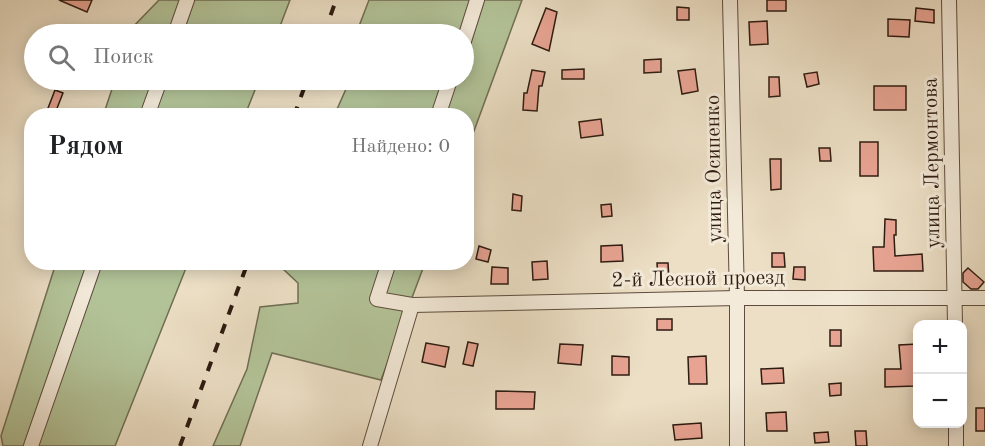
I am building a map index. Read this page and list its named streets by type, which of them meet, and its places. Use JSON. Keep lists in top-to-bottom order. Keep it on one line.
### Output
{"streets":{"street":["улица Лермонтова","улица Осипенко","2-й Лесной проезд"]},"crossings":[["улица Лермонтова","2-й Лесной проезд"],["улица Осипенко","2-й Лесной проезд"]],"page":{"search":"Поиск","heading":["Рядом","Найдено: 0"],"map_buttons":["+","−"]}}
